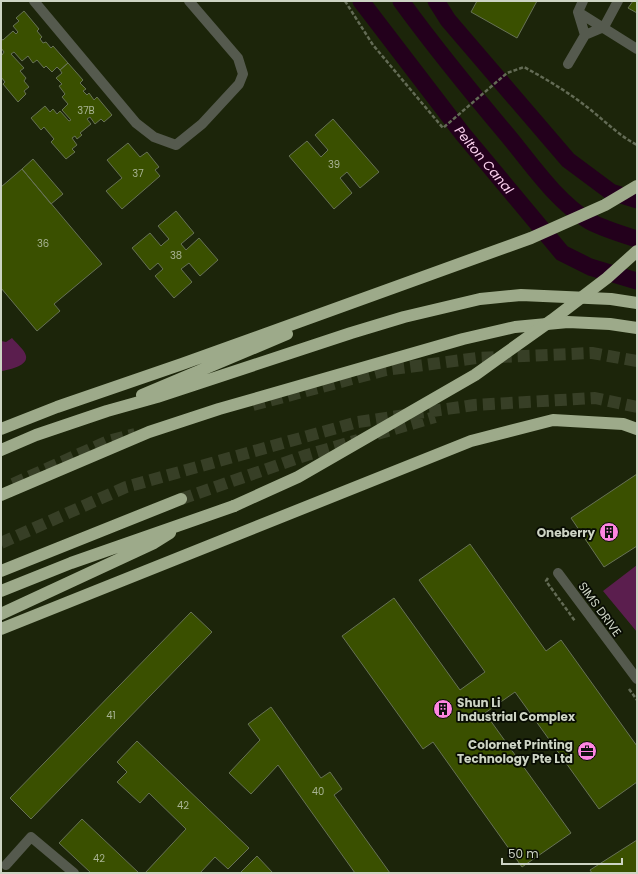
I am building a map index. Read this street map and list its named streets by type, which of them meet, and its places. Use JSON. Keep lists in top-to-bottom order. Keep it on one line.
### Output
{"streets":{"street":["SIMS DRIVE"]},"water":["Pelton Canal"],"places":{"building":["Oneberry","Shun Li Industrial Complex"],"office":["Colornet Printing Technology Pte Ltd"]},"house_numbers":["37B","39","37","36","38","41","40","42","42"],"scale_bar":"50 m"}
